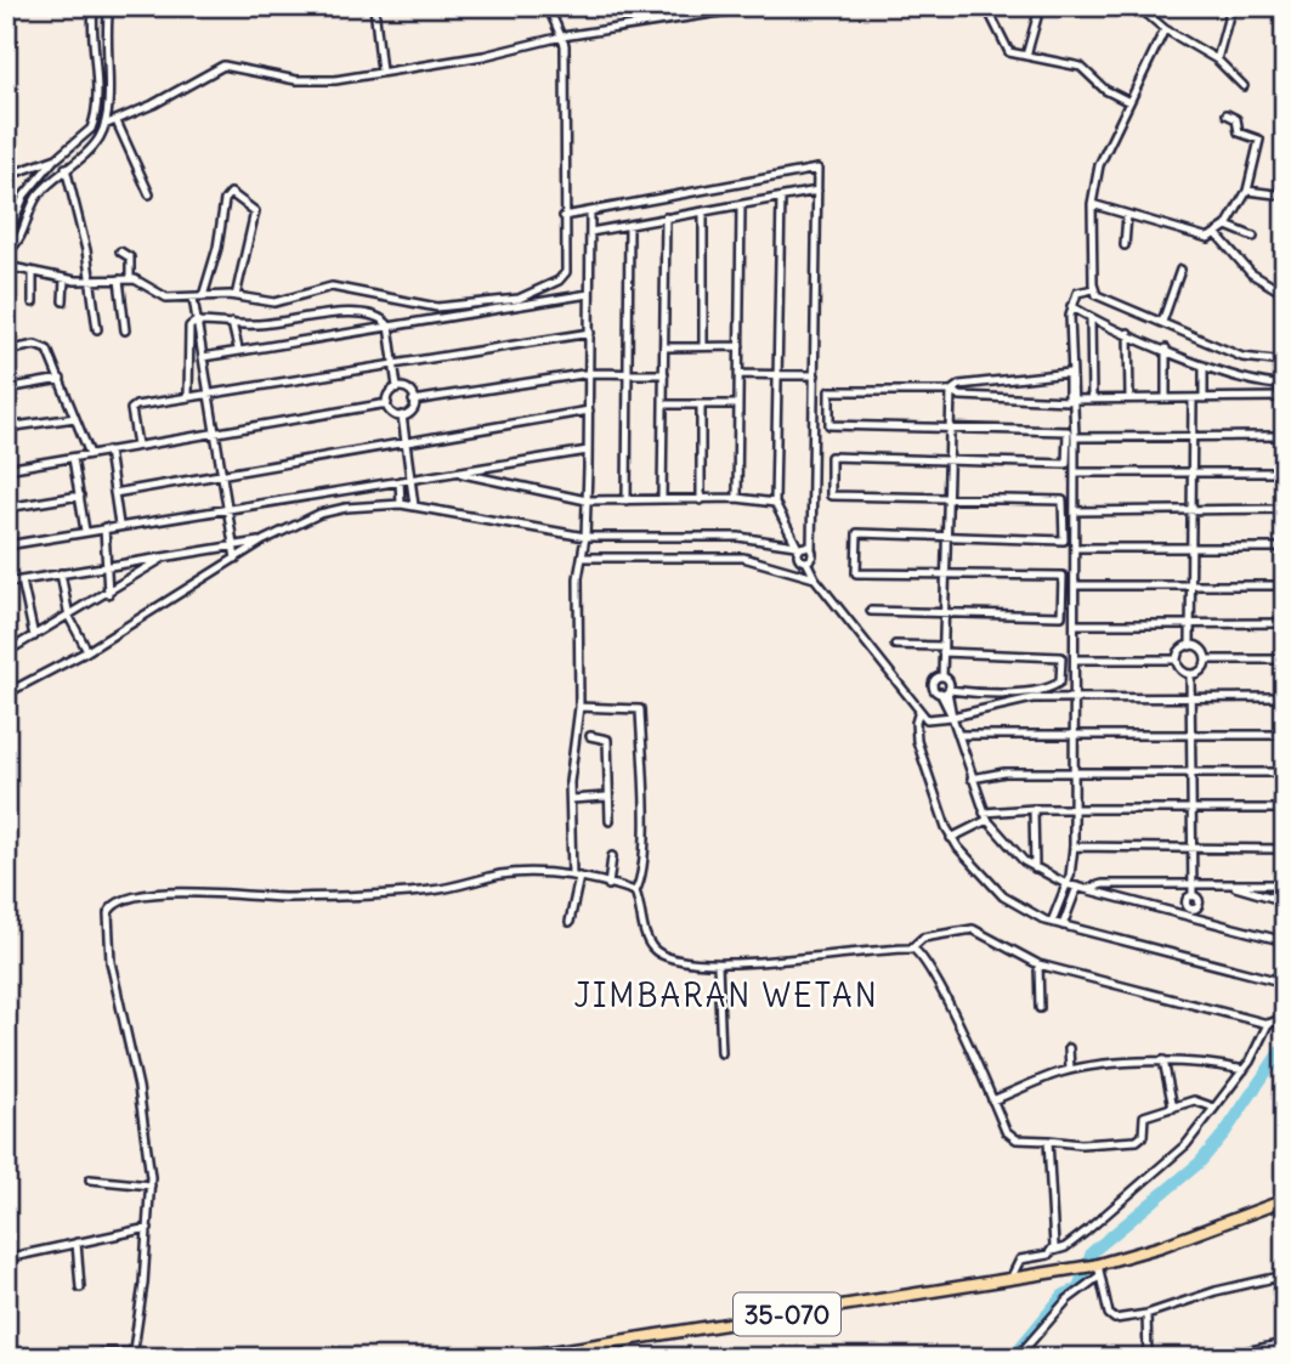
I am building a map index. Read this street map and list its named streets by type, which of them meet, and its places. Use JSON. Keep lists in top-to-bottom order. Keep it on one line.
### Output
{"streets":{"main road":["35-070"]},"districts":["JIMBARAN WETAN"]}
